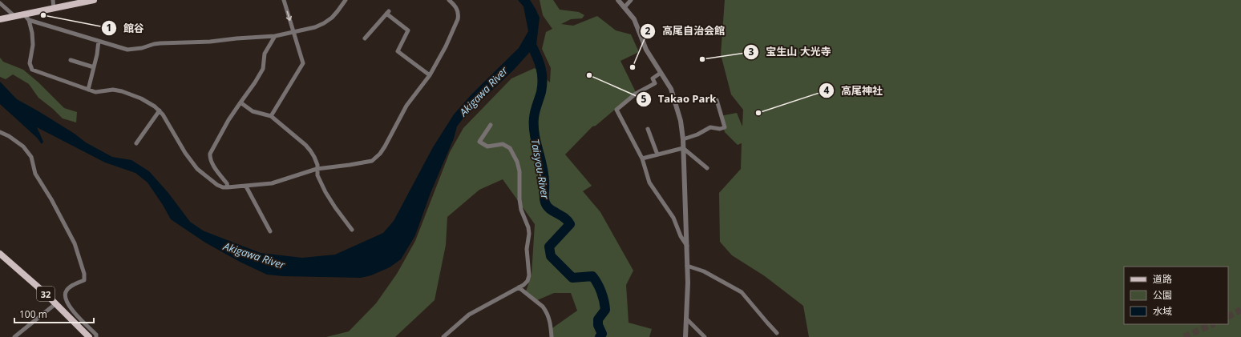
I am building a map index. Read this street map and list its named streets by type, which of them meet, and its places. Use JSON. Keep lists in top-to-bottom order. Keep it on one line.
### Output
{"streets":{"main road":["32"]},"water":["Akigawa River","Taisyou-River"],"places":["館谷","宝生山 大光寺","高尾自治会館","Takao Park","高尾神社"],"legend":["道路","公園","水域"],"scale_bar":"100 m"}
